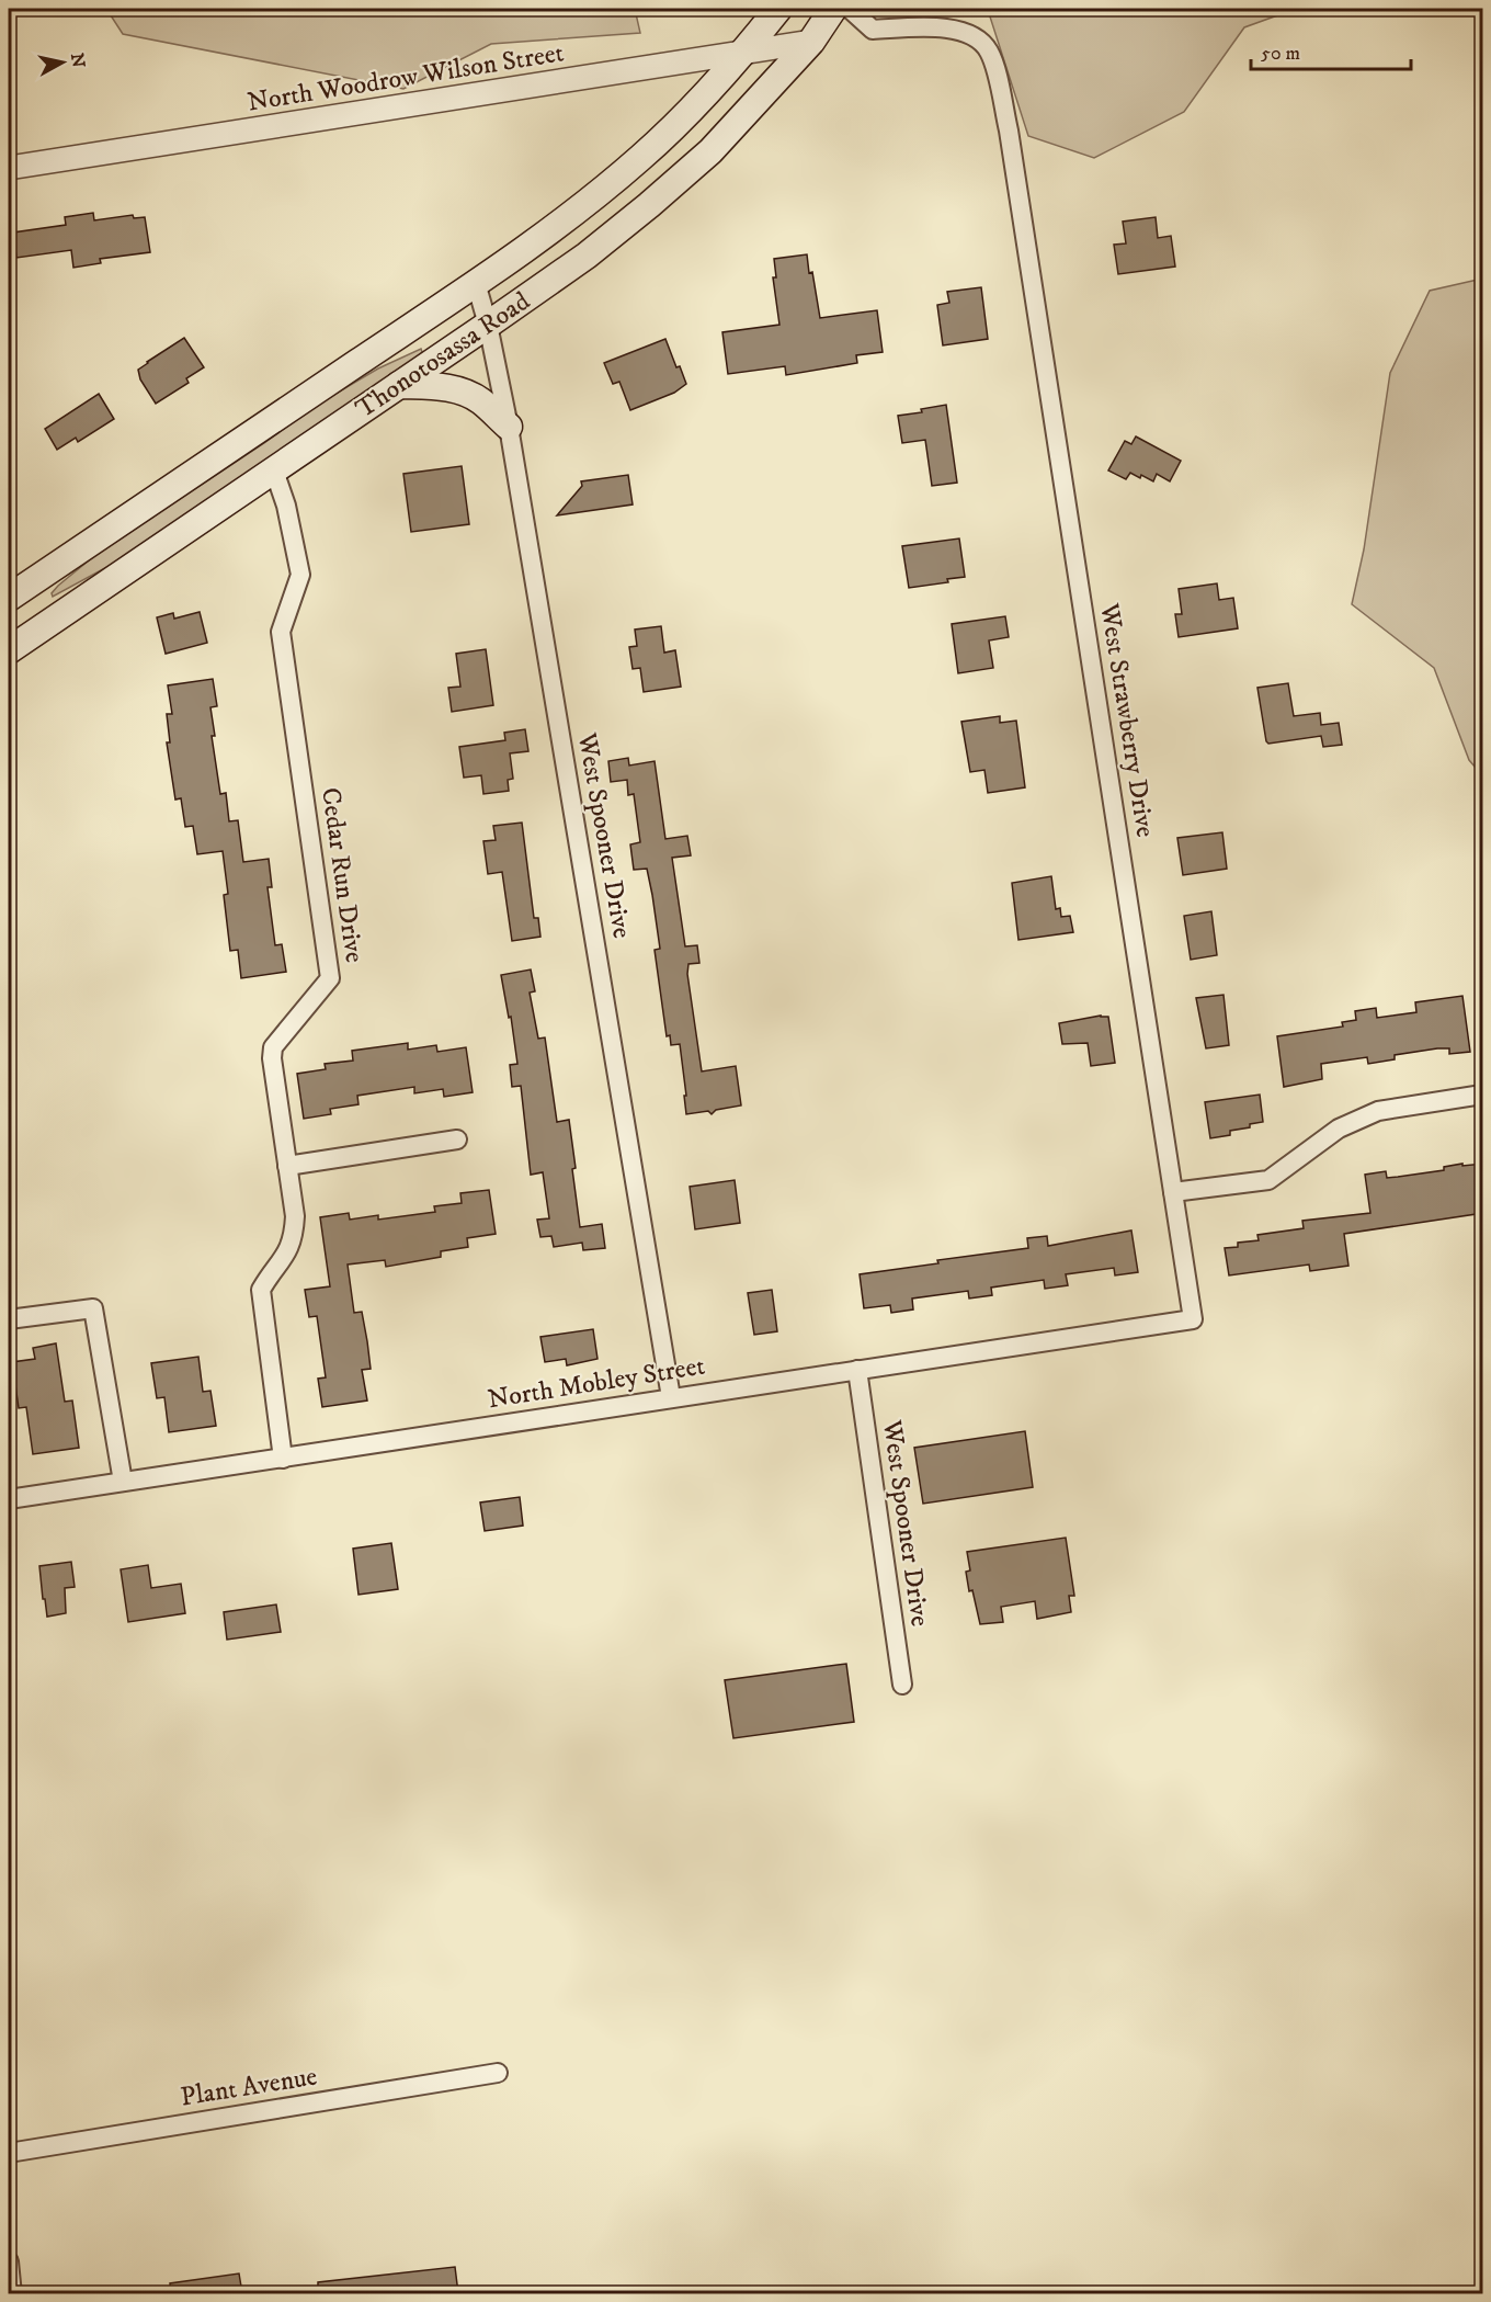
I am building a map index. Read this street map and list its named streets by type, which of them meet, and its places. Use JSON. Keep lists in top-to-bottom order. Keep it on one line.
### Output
{"streets":{"main road":["Thonotosassa Road"],"street":["North Woodrow Wilson Street","West Strawberry Drive","West Spooner Drive","Cedar Run Drive","North Mobley Street","Plant Avenue"]},"crossings":[["North Woodrow Wilson Street","Thonotosassa Road"],["Thonotosassa Road","West Spooner Drive"],["Thonotosassa Road","Cedar Run Drive"],["West Strawberry Drive","North Mobley Street"],["West Spooner Drive","North Mobley Street"],["Cedar Run Drive","North Mobley Street"]],"scale_bar":"50 m","north":"right"}
